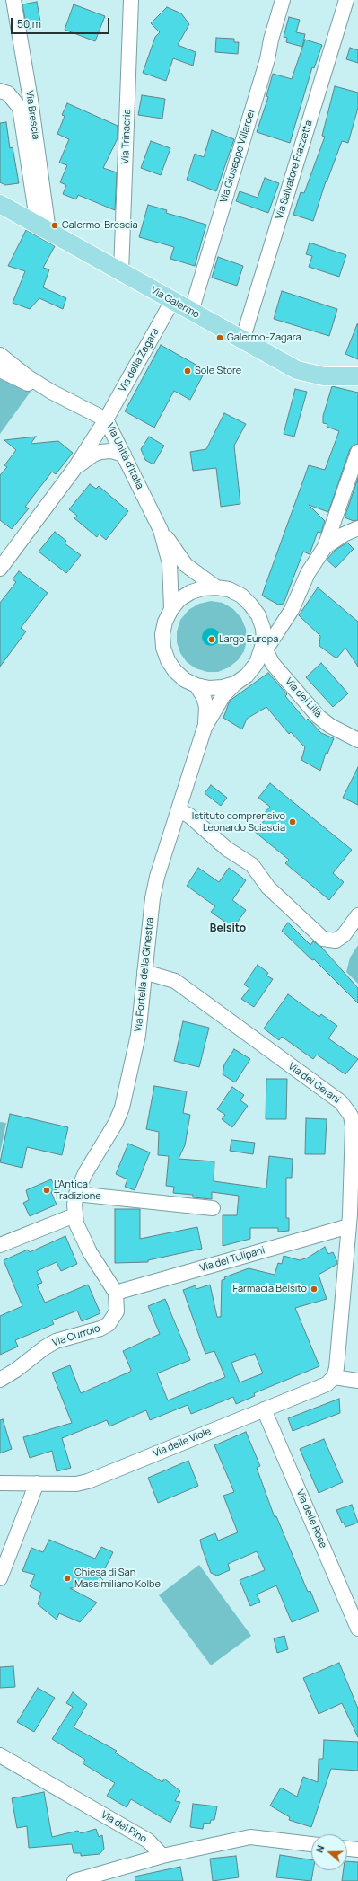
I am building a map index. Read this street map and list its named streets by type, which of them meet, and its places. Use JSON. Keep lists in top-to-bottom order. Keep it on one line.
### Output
{"streets":{"main road":["Via Galermo"],"street":["Via Brescia","Via Trinacria","Via Giuseppe Villaroel","Via Salvatore Frazzetta","Via della Zagara","Via Unità d'Italia","Via dei Lillà","Via Portella della Ginestra","Via dei Gerani","Via dei Tulipani","Via Currolo","Via delle Viole","Via delle Rose","Via del Pino"]},"crossings":[["Via Brescia","Via Galermo"],["Via Trinacria","Via Galermo"],["Via Giuseppe Villaroel","Via Galermo"],["Via Salvatore Frazzetta","Via Galermo"],["Via Galermo","Via della Zagara"],["Via della Zagara","Via Unità d'Italia"],["Via Portella della Ginestra","Via dei Gerani"],["Via Portella della Ginestra","Via dei Tulipani"],["Via Portella della Ginestra","Via Currolo"],["Via dei Gerani","Via dei Tulipani"],["Via dei Gerani","Via delle Viole"],["Via dei Tulipani","Via Currolo"],["Via delle Viole","Via delle Rose"]],"districts":["Belsito"],"places":["Galermo-Brescia","Galermo-Zagara","Sole Store","Largo Europa","Istituto comprensivo Leonardo Sciascia","L'Antica Tradizione","Farmacia Belsito","Chiesa di San Massimiliano Kolbe"],"scale_bar":"50 m","north":"left"}
